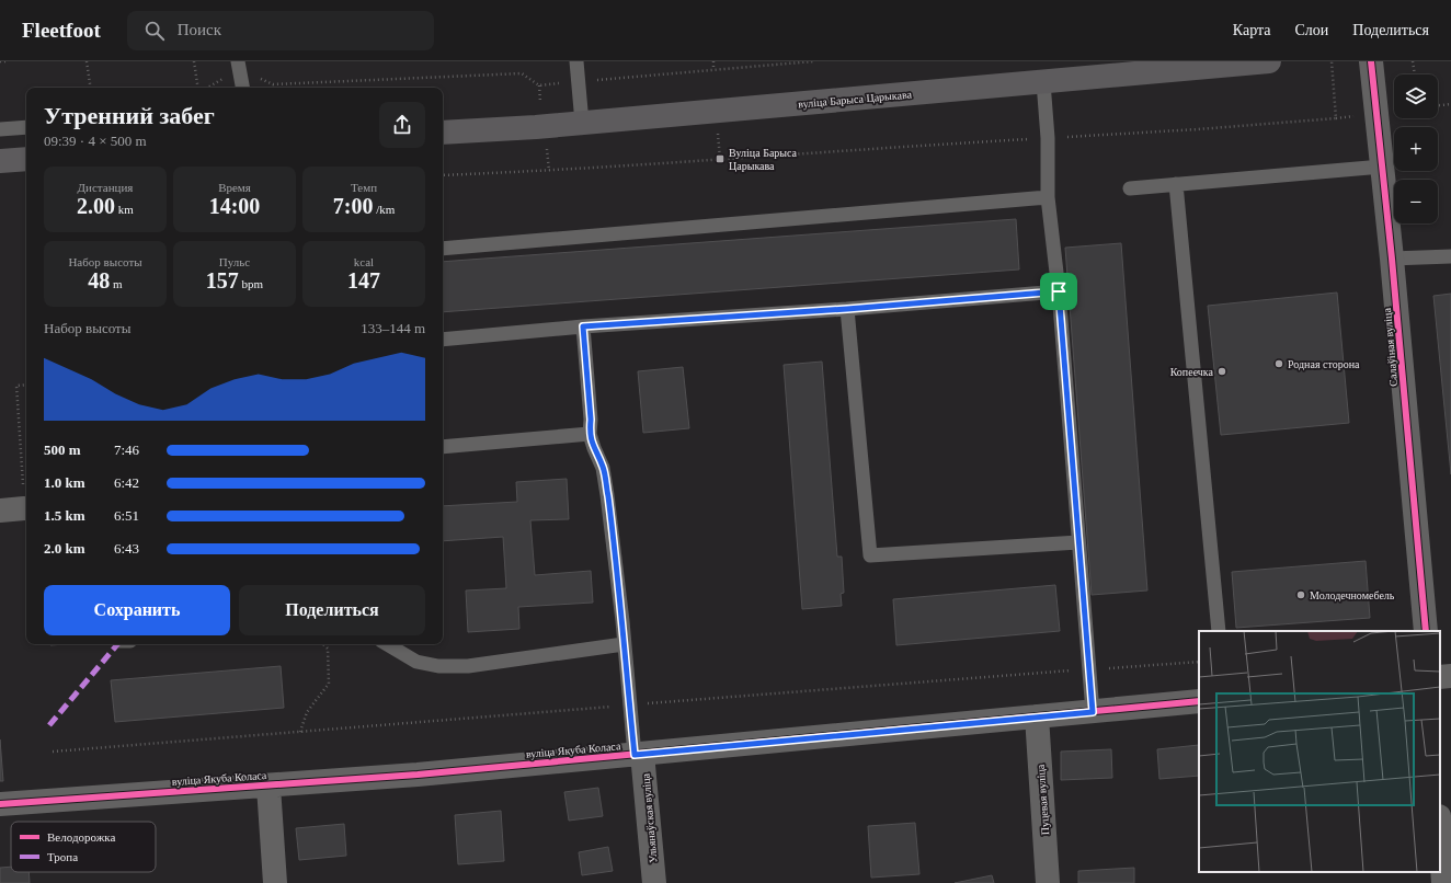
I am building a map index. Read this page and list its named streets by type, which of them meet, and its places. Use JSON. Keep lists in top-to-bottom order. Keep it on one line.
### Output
{"streets":{"main road":["вуліца Барыса Царыкава"],"street":["Салаўіная вуліца","вуліца Якуба Коласа","Пуцевая вуліца","Ульянаўская вуліца"]},"crossings":[["вуліца Якуба Коласа","Пуцевая вуліца"],["вуліца Якуба Коласа","Ульянаўская вуліца"]],"places":{"transit":["Вуліца Барыса Царыкава"],"other":["Родная сторона","Копеечка","Молодечномебель"]},"legend":["Велодорожка","Тропа"],"page":{"header":"Fleetfoot","search":"Поиск","nav":["Карта","Слои","Поделиться"],"map_buttons":["+","−"],"heading":["Утренний забег","09:39 · 4 × 500 m"],"stats":[["Дистанция","2.00 km"],["Время","14:00"],["Темп","7:00 /km"],["Набор высоты","48 m"],["Пульс","157 bpm"],["kcal","147"]],"chart":["Набор высоты","133–144 m"],"list":[{"name":"500 m","note":"7:46"},{"name":"1.0 km","note":"6:42"},{"name":"1.5 km","note":"6:51"},{"name":"2.0 km","note":"6:43"}],"buttons":["Сохранить","Поделиться"]}}
